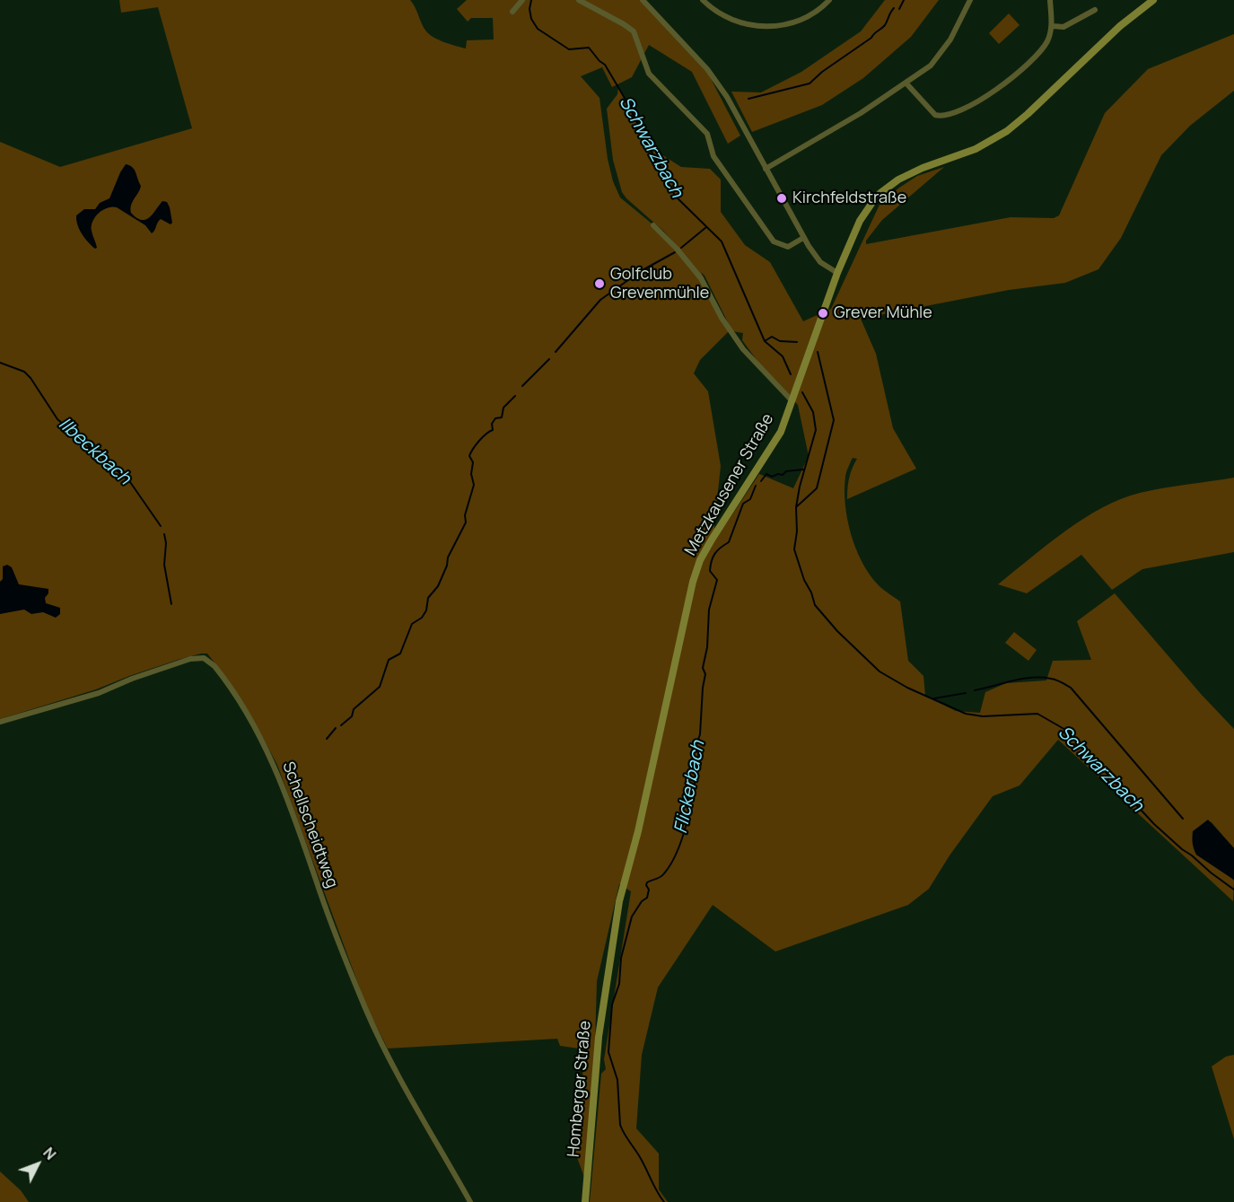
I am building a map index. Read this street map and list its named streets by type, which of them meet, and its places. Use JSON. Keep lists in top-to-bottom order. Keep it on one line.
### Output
{"streets":{"main road":["Metzkausener Straße","Homberger Straße"],"street":["Schellscheidtweg"]},"crossings":[["Metzkausener Straße","Homberger Straße"]],"water":["Schwarzbach","Ilbeckbach","Flickerbach"],"places":["Kirchfeldstraße","Golfclub Grevenmühle","Grever Mühle"],"north":"top right"}
